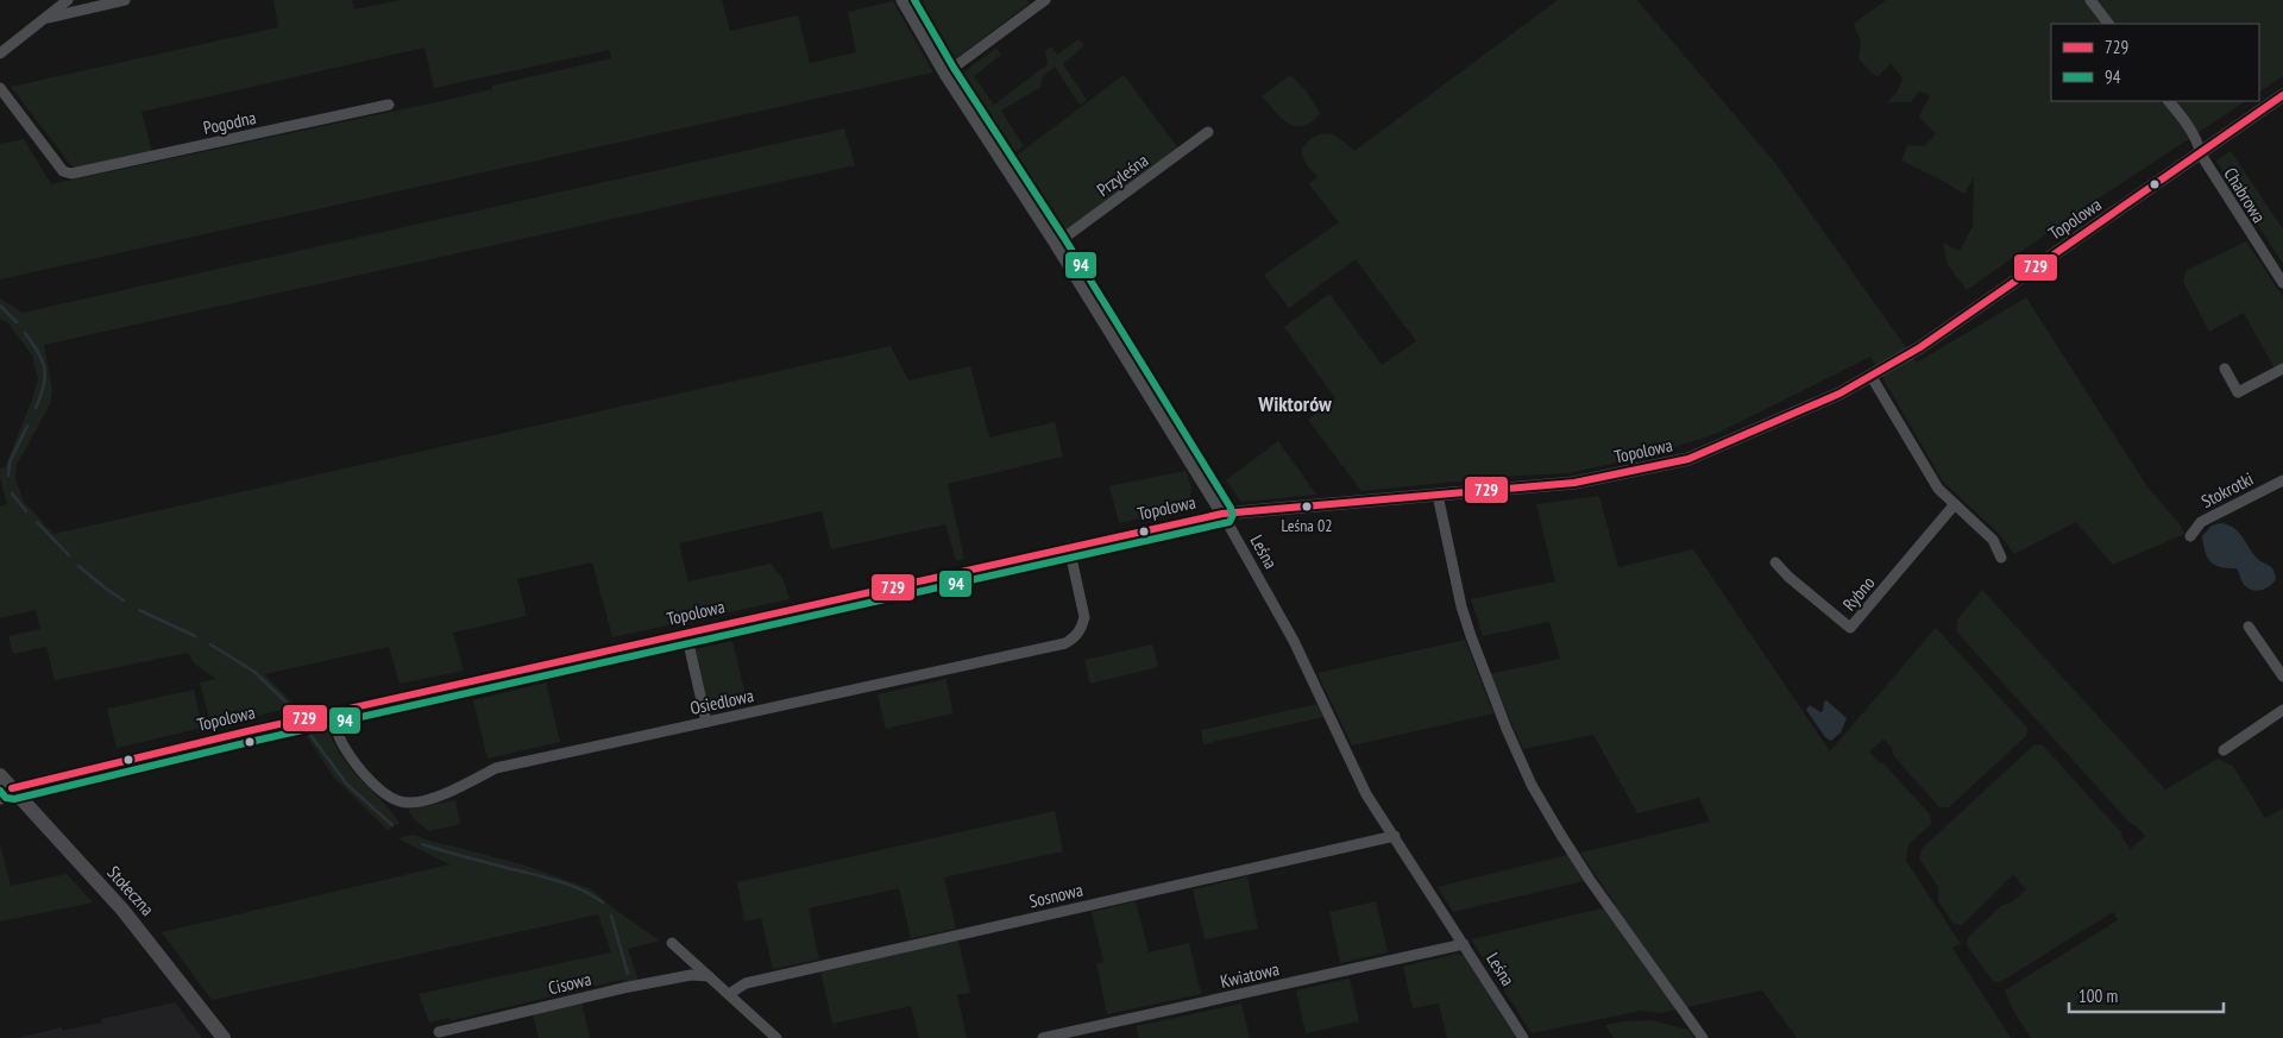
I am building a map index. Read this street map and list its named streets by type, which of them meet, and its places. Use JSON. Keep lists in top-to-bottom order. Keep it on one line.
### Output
{"streets":{"main road":["Stołeczna"],"street":["Pogodna","Przyleśna","Chabrowa","Topolowa","Stokrotki","Leśna","Rybno","Osiedlowa","Sosnowa","Kwiatowa","Cisowa"]},"crossings":[["Przyleśna","Leśna"],["Chabrowa","Topolowa"],["Topolowa","Leśna"],["Topolowa","Osiedlowa"],["Topolowa","Stołeczna"],["Leśna","Sosnowa"],["Leśna","Kwiatowa"]],"districts":["Wiktorów"],"places":["Leśna 02"],"lines":["transit line 94","transit line 729"],"legend":["729","94"],"scale_bar":"100 m"}
